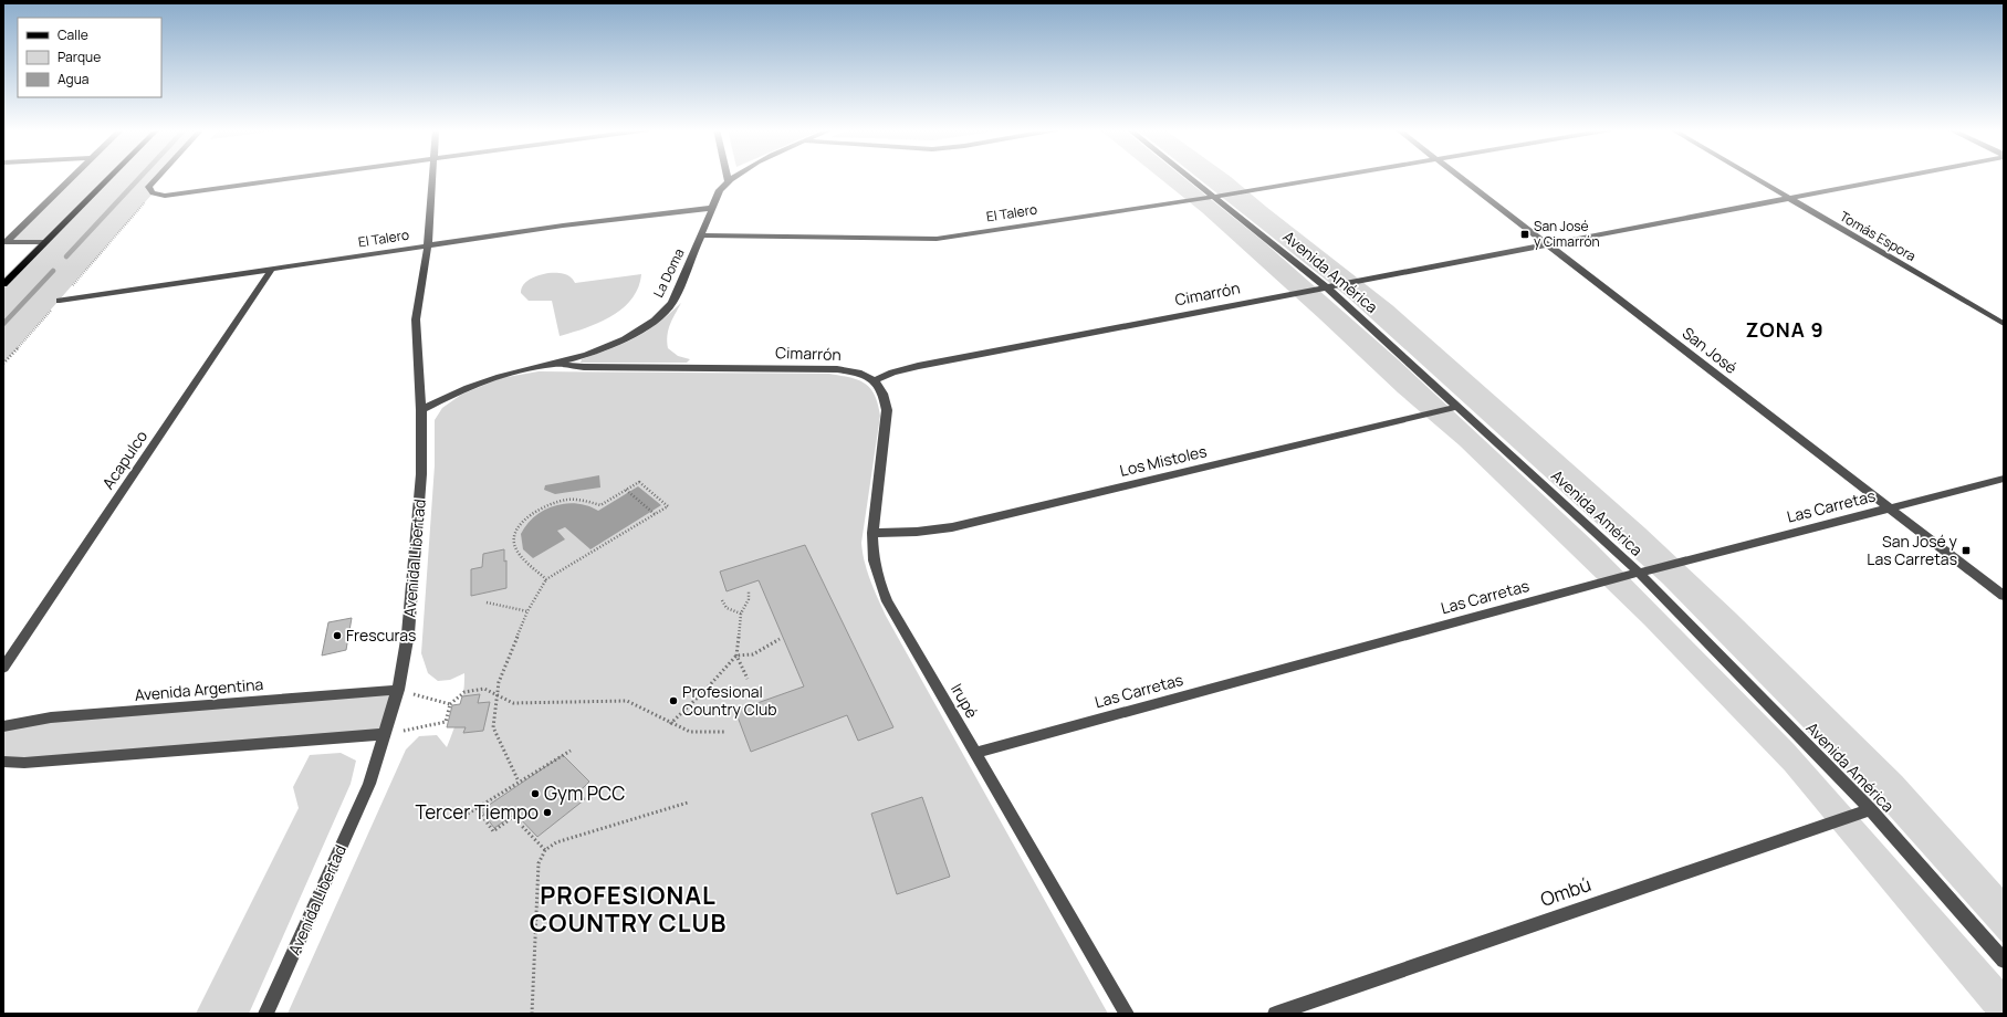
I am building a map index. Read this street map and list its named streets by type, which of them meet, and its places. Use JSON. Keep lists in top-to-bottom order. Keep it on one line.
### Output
{"streets":{"street":["El Talero","Tomás Espora","Avenida América","La Doma","Cimarrón","San José","Acapulco","Los Mistoles","Las Carretas","Avenida Libertad","Avenida Argentina","Irupé","Ombú"]},"crossings":[["El Talero","Avenida América"],["El Talero","La Doma"],["El Talero","Acapulco"],["El Talero","Avenida Libertad"],["Tomás Espora","Cimarrón"],["Avenida América","Cimarrón"],["Avenida América","Los Mistoles"],["Avenida América","Las Carretas"],["Avenida América","Ombú"],["La Doma","Cimarrón"],["Cimarrón","San José"],["Cimarrón","Avenida Libertad"],["Cimarrón","Irupé"],["San José","Las Carretas"],["Los Mistoles","Irupé"],["Las Carretas","Irupé"],["Avenida Libertad","Avenida Argentina"]],"districts":["ZONA 9","PROFESIONAL COUNTRY CLUB"],"places":{"transit":["San José y Cimarrón","San José y Las Carretas"],"other":["Frescuras","Profesional Country Club","Gym PCC","Tercer Tiempo"]},"legend":["Calle","Parque","Agua"]}
